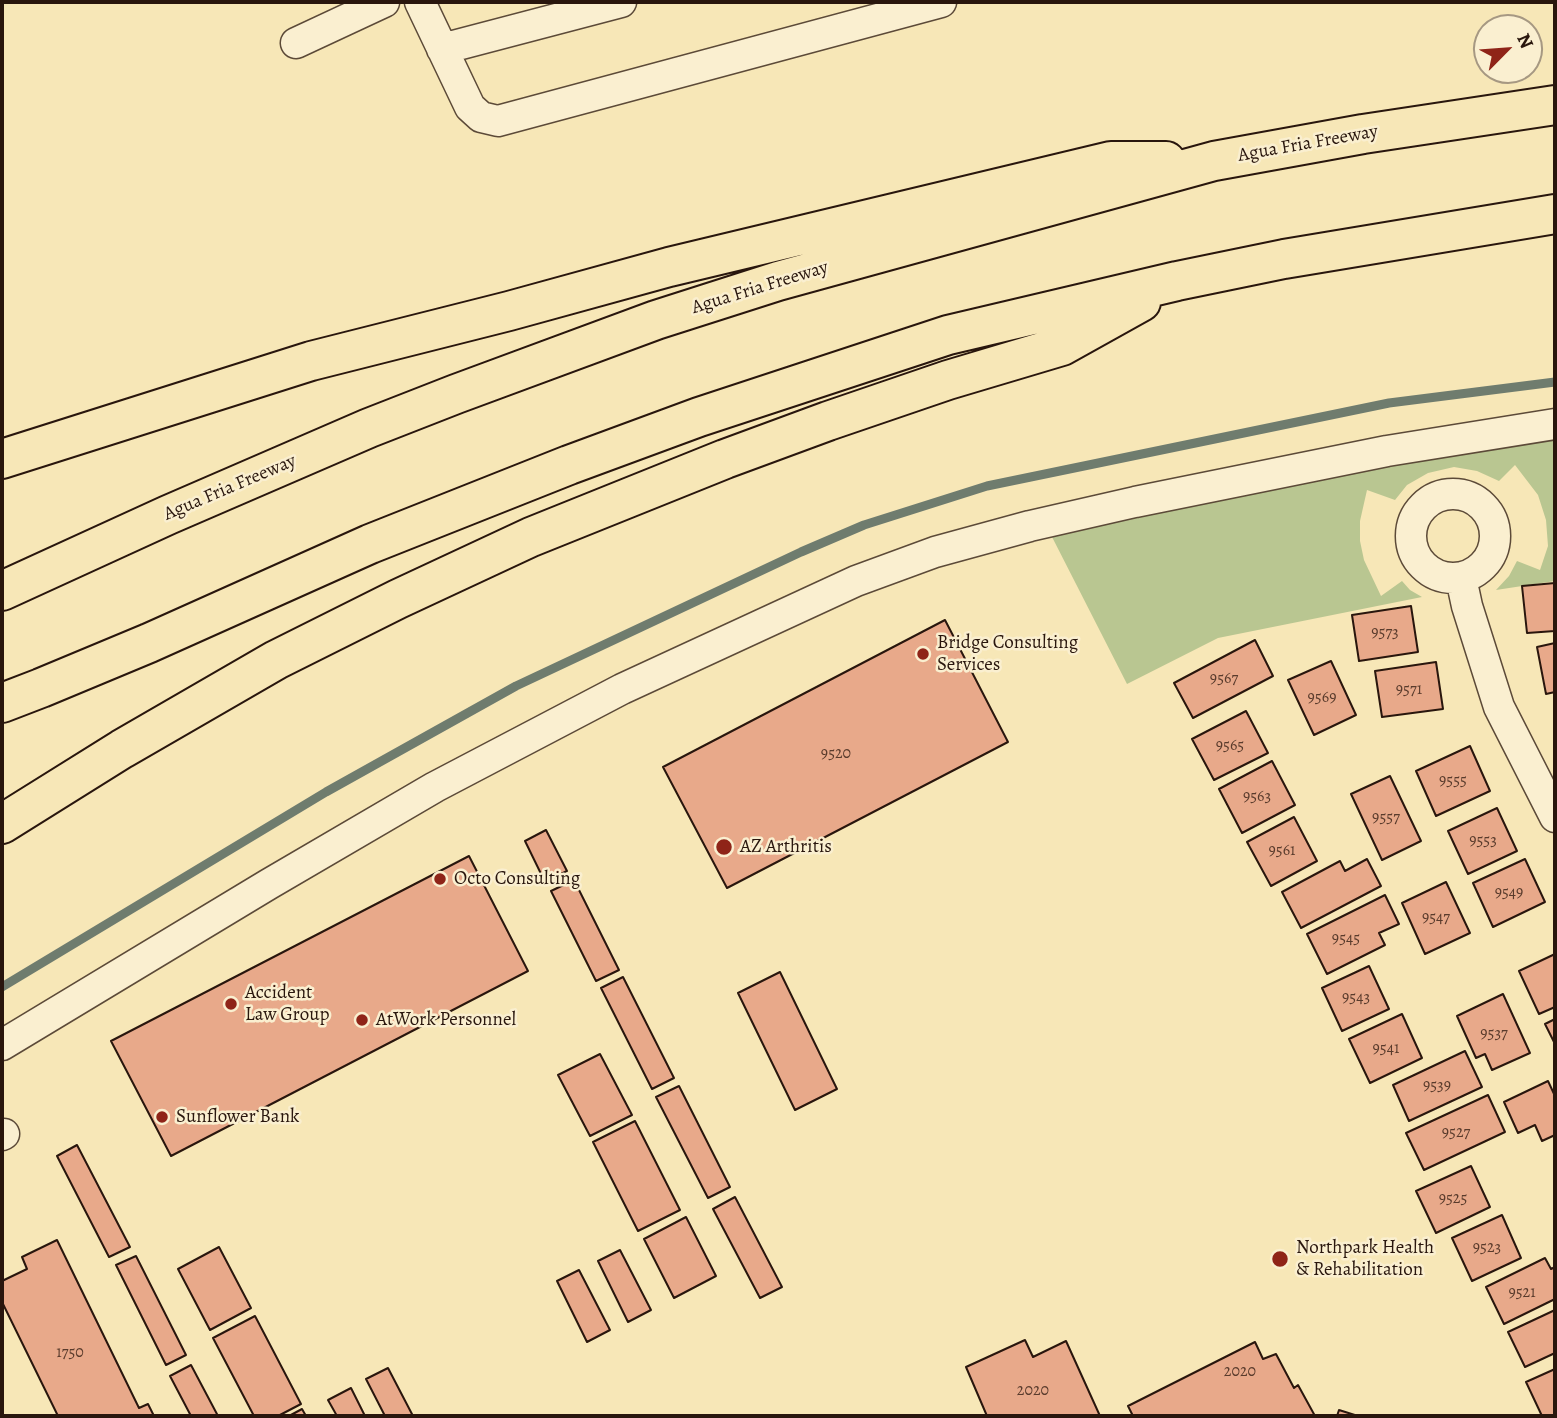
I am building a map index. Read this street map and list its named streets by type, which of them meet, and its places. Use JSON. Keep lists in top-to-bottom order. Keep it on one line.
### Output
{"streets":{"highway":["Agua Fria Freeway"]},"places":["Bridge Consulting Services","AZ Arthritis","Octo Consulting","Accident Law Group","AtWork Personnel","Sunflower Bank","Northpark Health & Rehabilitation"],"house_numbers":["9573","9567","9571","9569","9565","9520","9555","9563","9557","9553","9561","9549","9547","9545","9543","9537","9541","9539","9527","9525","9523","9521","1750","2020","2020"],"north":"top right"}
